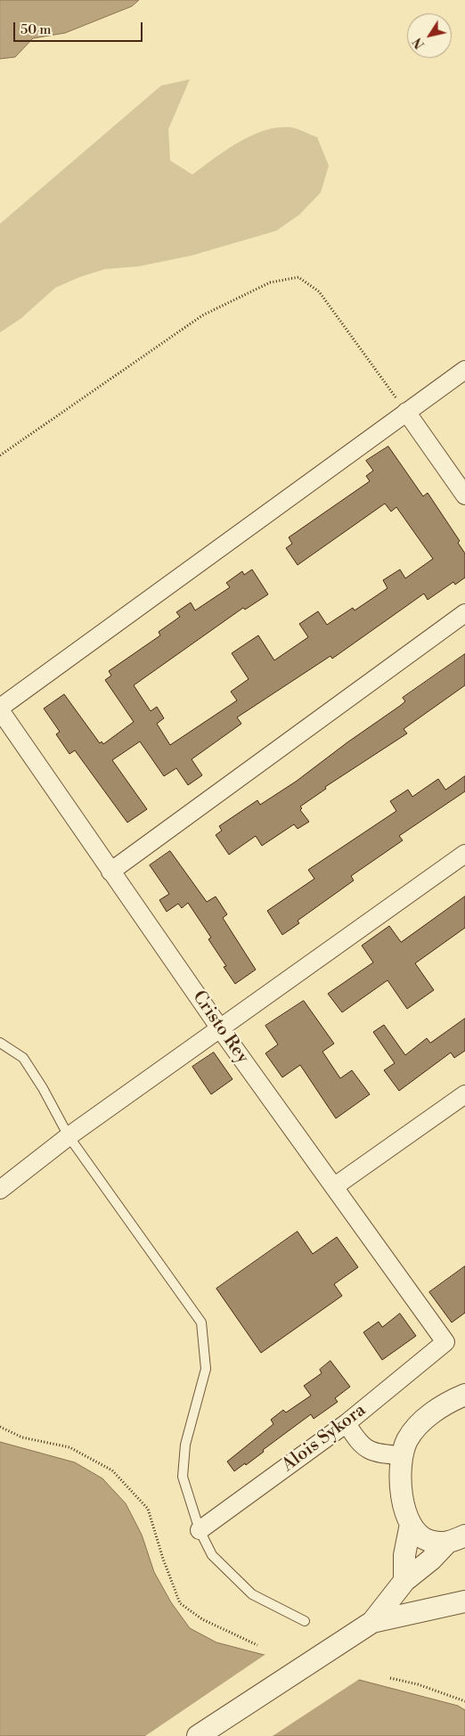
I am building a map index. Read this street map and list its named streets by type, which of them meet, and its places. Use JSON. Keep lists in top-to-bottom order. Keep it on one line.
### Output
{"streets":{"street":["Cristo Rey","Alois Sykora"]},"crossings":[["Cristo Rey","Alois Sykora"]],"scale_bar":"50 m","north":"bottom left"}
